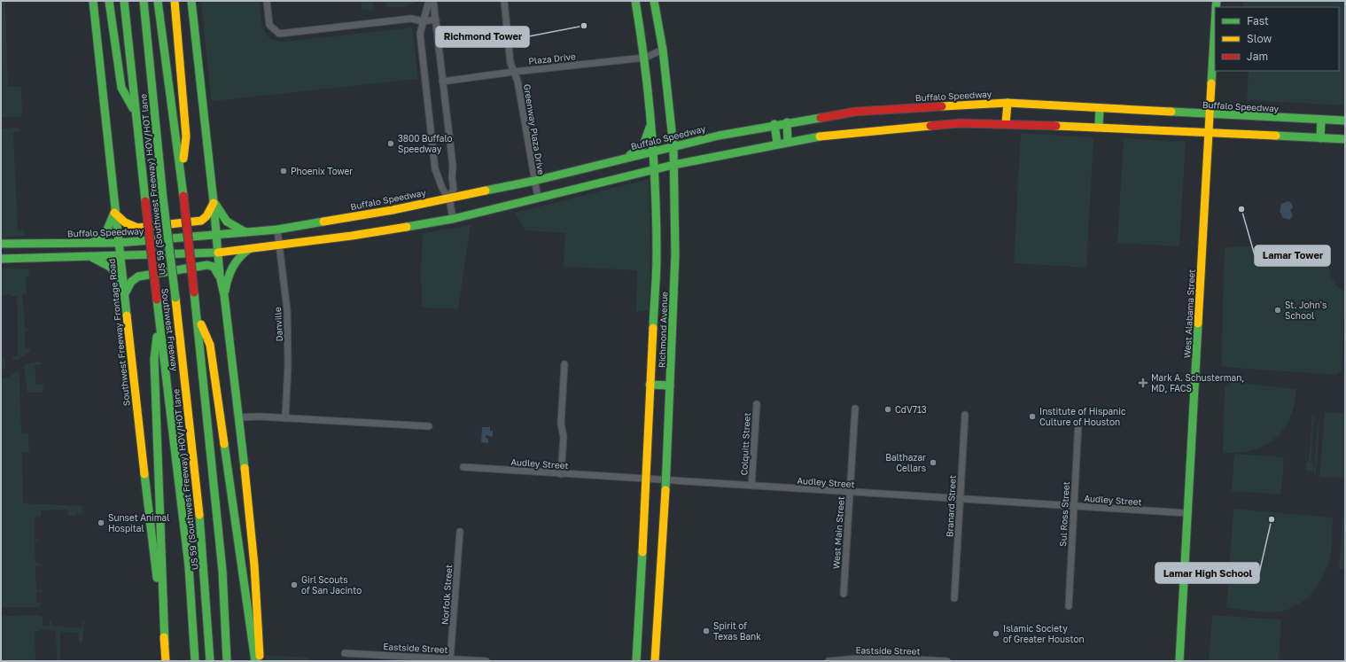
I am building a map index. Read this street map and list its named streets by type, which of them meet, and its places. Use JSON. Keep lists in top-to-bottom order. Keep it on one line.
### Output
{"streets":{"main road":["Buffalo Speedway","US 59 (Southwest Freeway) HOV/HOT lane","West Alabama Street","Southwest Freeway","Richmond Avenue","Southwest Freeway Frontage Road"],"street":["Plaza Drive","Greenway Plaza Drive","Danville","Colquitt Street","Audley Street","Branard Street","Sul Ross Street","West Main Street","Norfolk Street","Eastside Street"]},"crossings":[["Plaza Drive","Greenway Plaza Drive"],["Plaza Drive","Richmond Avenue"],["Buffalo Speedway","Greenway Plaza Drive"],["Buffalo Speedway","West Alabama Street"],["Buffalo Speedway","Danville"],["Buffalo Speedway","Richmond Avenue"],["Buffalo Speedway","Southwest Freeway Frontage Road"],["West Alabama Street","Audley Street"],["Richmond Avenue","Audley Street"],["Colquitt Street","Audley Street"],["Audley Street","Branard Street"],["Audley Street","Sul Ross Street"],["Audley Street","West Main Street"],["Norfolk Street","Eastside Street"]],"places":{"other":["Richmond Tower","3800 Buffalo Speedway","Phoenix Tower","Lamar Tower","St. John's School","CdV713","Institute of Hispanic Culture of Houston","Balthazar Cellars","Lamar High School","Sunset Animal Hospital","Girl Scouts of San Jacinto","Spirit of Texas Bank","Islamic Society of Greater Houston"],"health":["Mark A. Schusterman, MD, FACS"]},"legend":["Fast","Slow","Jam"]}
